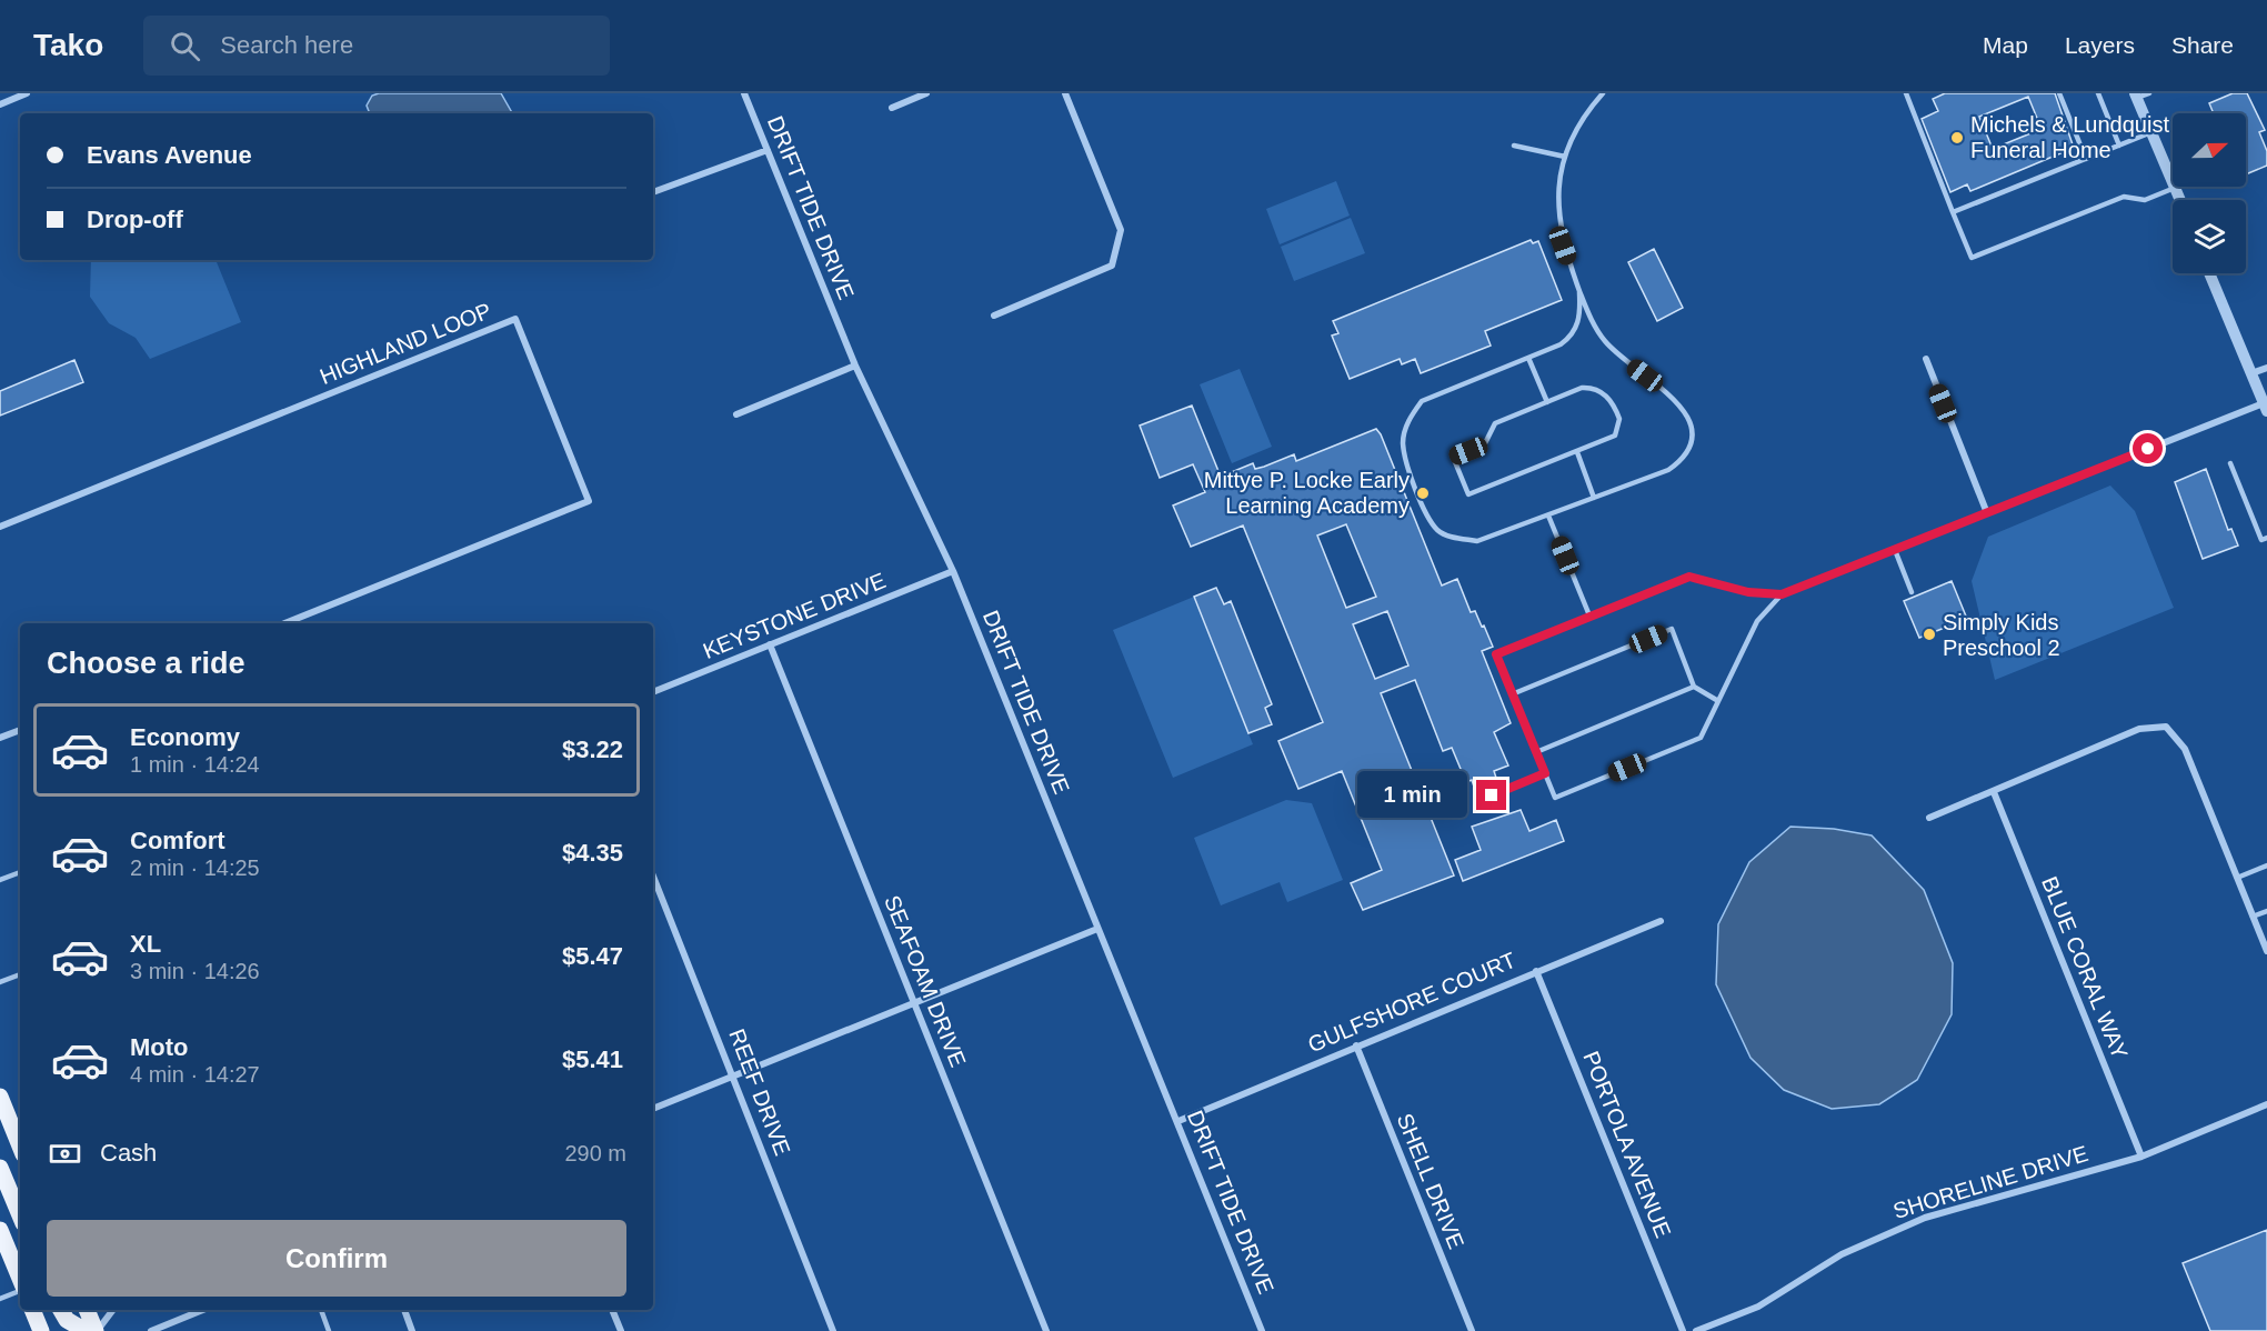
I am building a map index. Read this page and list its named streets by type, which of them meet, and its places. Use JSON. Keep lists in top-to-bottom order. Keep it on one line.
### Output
{"streets":{"street":["DRIFT TIDE DRIVE","HIGHLAND LOOP","KEYSTONE DRIVE","BLUE CORAL WAY","SEAFOAM DRIVE","GULFSHORE COURT","REEF DRIVE","PORTOLA AVENUE","SHELL DRIVE","SHORELINE DRIVE"]},"crossings":[["DRIFT TIDE DRIVE","KEYSTONE DRIVE"],["DRIFT TIDE DRIVE","GULFSHORE COURT"],["KEYSTONE DRIVE","SEAFOAM DRIVE"],["BLUE CORAL WAY","SHORELINE DRIVE"],["GULFSHORE COURT","PORTOLA AVENUE"],["GULFSHORE COURT","SHELL DRIVE"]],"places":["Michels & Lundquist Funeral Home","Mittye P. Locke Early Learning Academy","Simply Kids Preschool 2"],"north":"right","page":{"header":"Tako","search":"Search here","nav":["Map","Layers","Share"],"banner":["Evans Avenue","Drop-off"],"heading":"Choose a ride","list":[{"name":"Economy","note":"1 min · 14:24","value":"$3.22"},{"name":"Comfort","note":"2 min · 14:25","value":"$4.35"},{"name":"XL","note":"3 min · 14:26","value":"$5.47"},{"name":"Moto","note":"4 min · 14:27","value":"$5.41"}],"bubble":"1 min","pay":["Cash","290 m"],"buttons":"Confirm"}}
